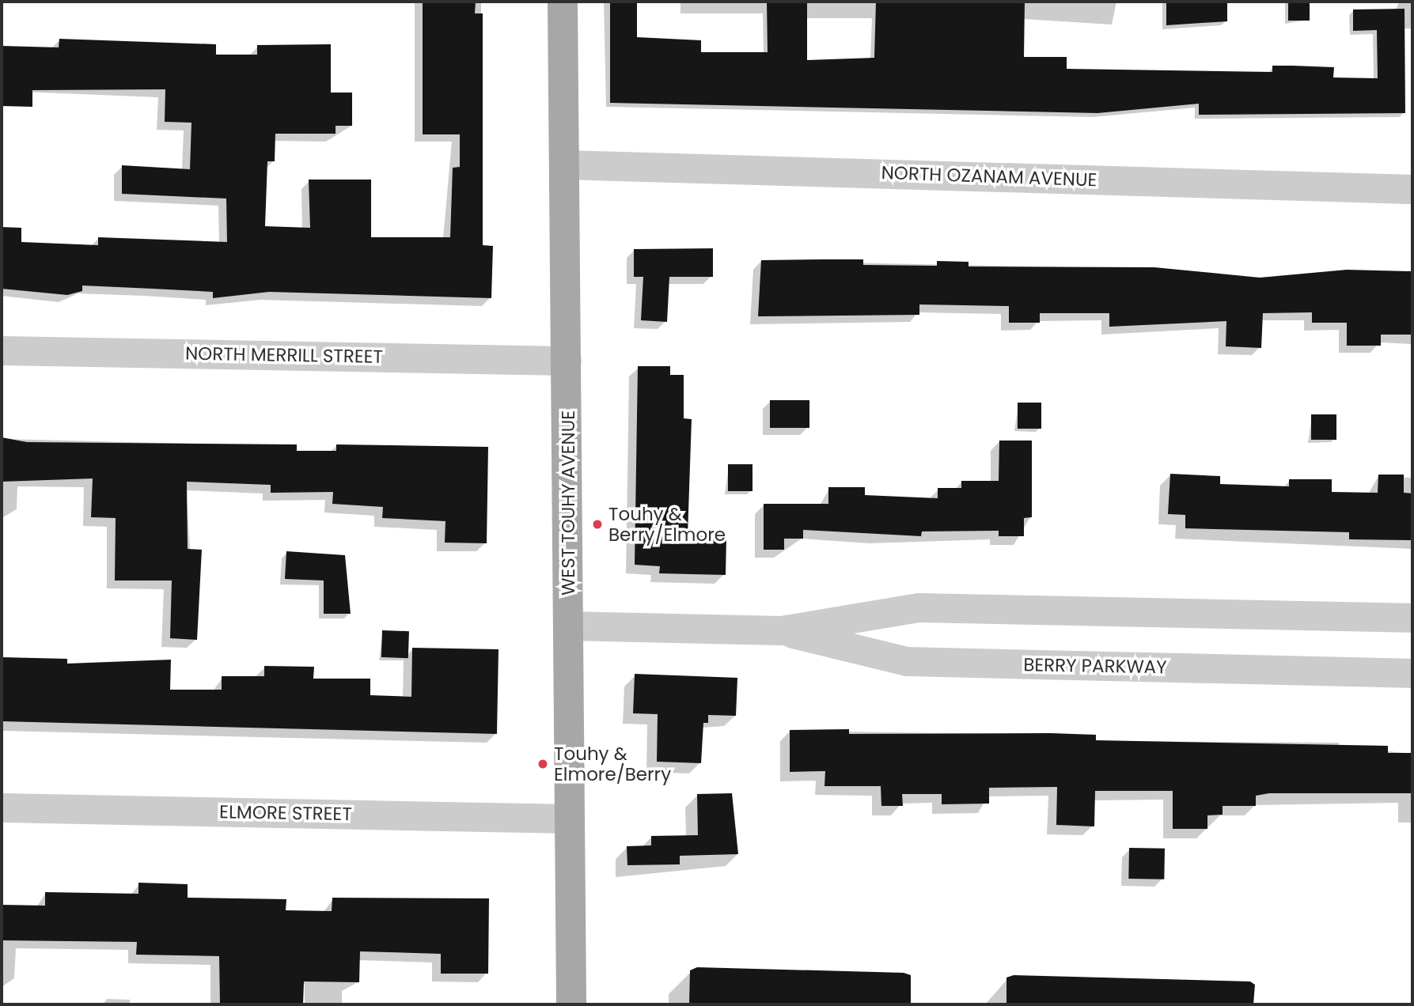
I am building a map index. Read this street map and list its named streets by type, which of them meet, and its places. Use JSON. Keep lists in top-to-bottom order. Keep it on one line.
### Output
{"streets":{"main road":["WEST TOUHY AVENUE"],"street":["NORTH OZANAM AVENUE","NORTH MERRILL STREET","BERRY PARKWAY","ELMORE STREET"]},"crossings":[["NORTH OZANAM AVENUE","WEST TOUHY AVENUE"],["NORTH MERRILL STREET","WEST TOUHY AVENUE"],["WEST TOUHY AVENUE","BERRY PARKWAY"],["WEST TOUHY AVENUE","ELMORE STREET"]],"places":["Touhy & Berry/Elmore","Touhy & Elmore/Berry"]}
